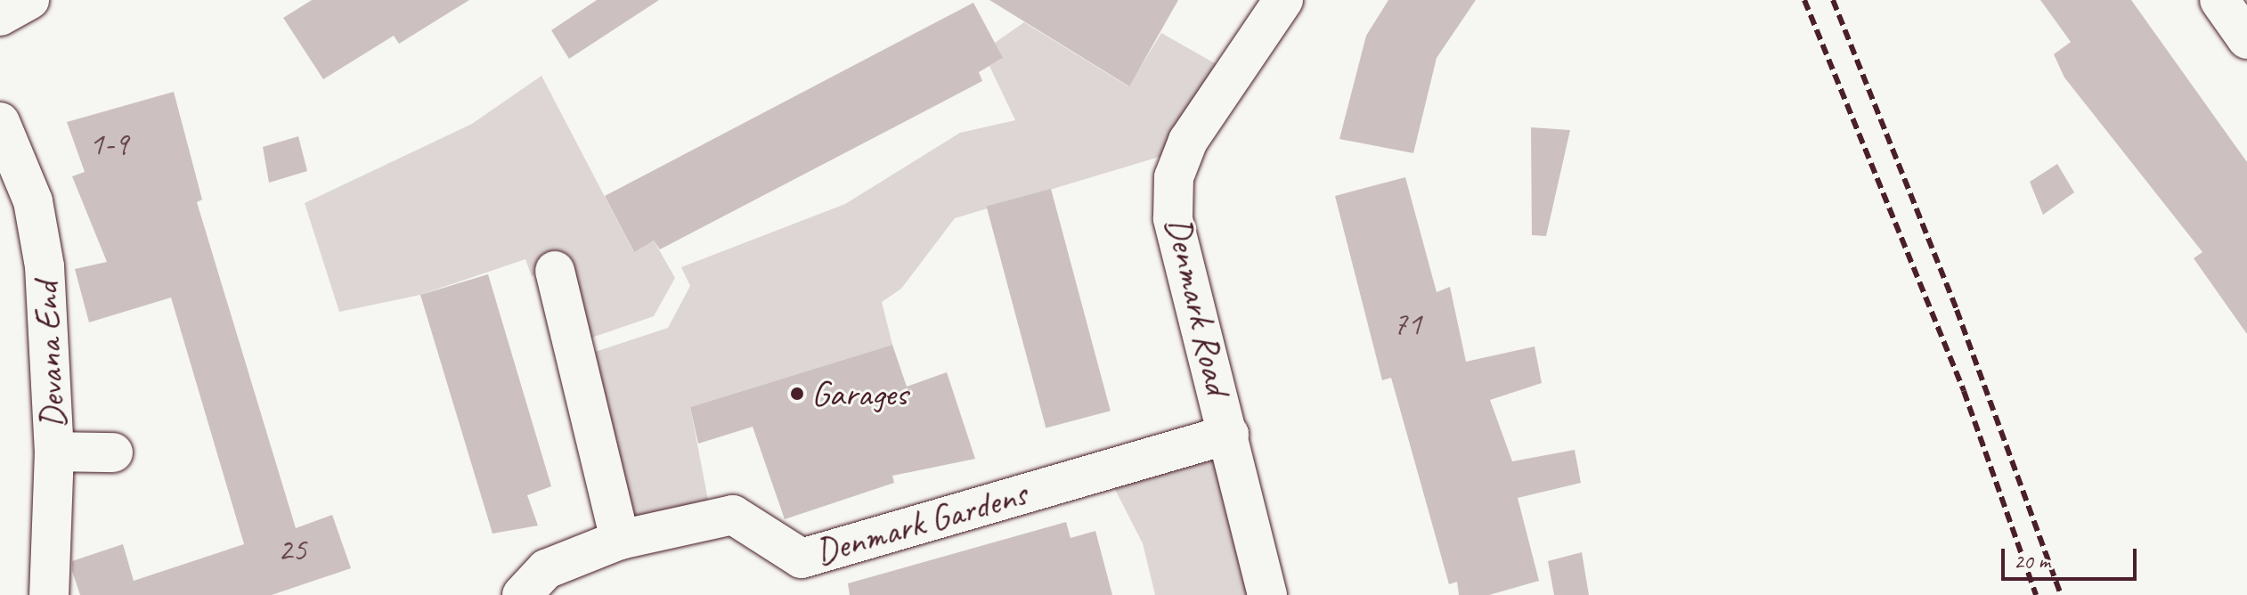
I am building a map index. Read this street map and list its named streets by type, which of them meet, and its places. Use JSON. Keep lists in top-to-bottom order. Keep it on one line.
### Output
{"streets":{"street":["Denmark Road","Devana End","Denmark Gardens"]},"crossings":[["Denmark Road","Denmark Gardens"]],"places":["Garages"],"house_numbers":["1-9","71","25"],"scale_bar":"20 m"}
